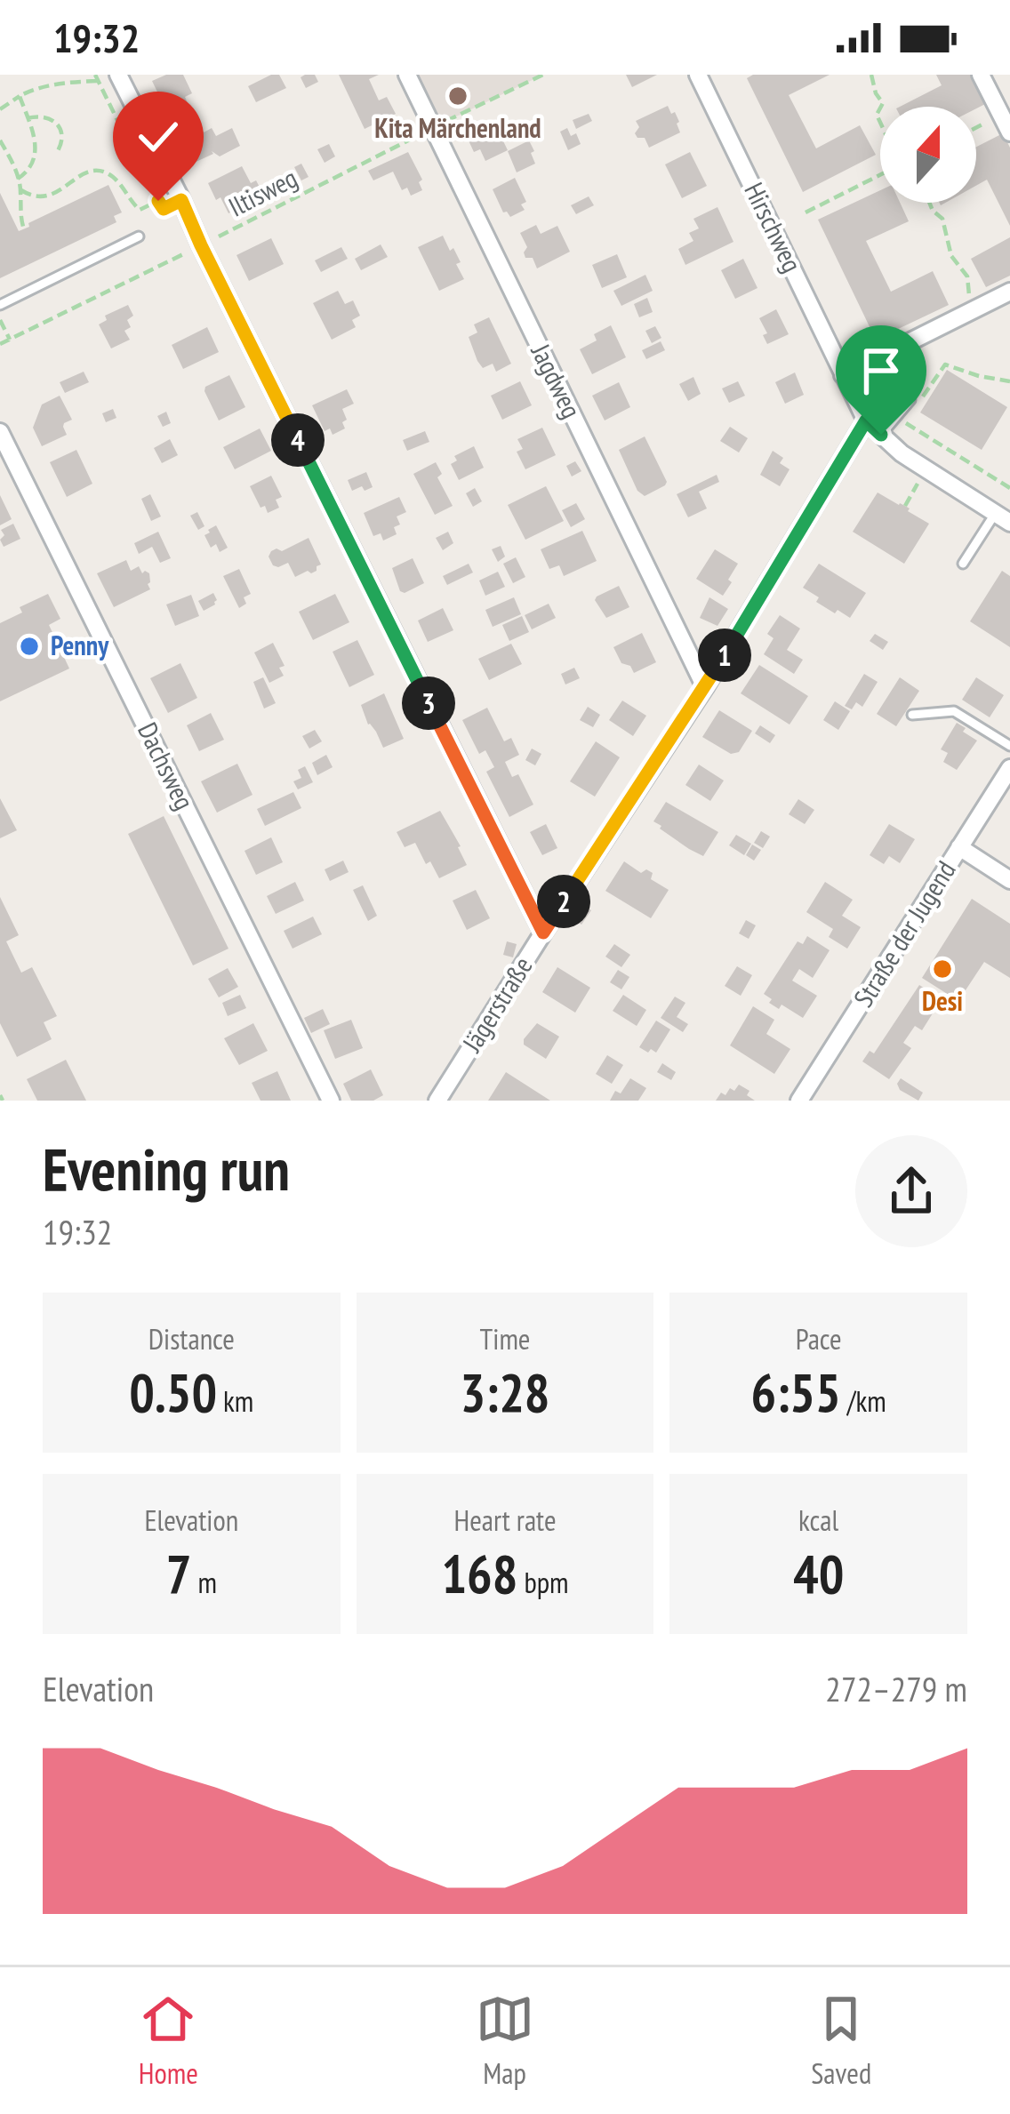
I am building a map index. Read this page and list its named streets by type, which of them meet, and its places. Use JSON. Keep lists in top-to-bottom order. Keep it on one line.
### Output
{"streets":{"street":["Hirschweg","Jagdweg","Dachsweg","Straße der Jugend","Jägerstraße"],"path":["Iltisweg"]},"crossings":[["Iltisweg","Jagdweg"],["Hirschweg","Jägerstraße"],["Jagdweg","Jägerstraße"]],"places":["Kita Märchenland","Penny","Desi"],"north":"top","page":{"status":"19:32","pins":["4","1","3","2"],"heading":["Evening run","19:32"],"stats":[["Distance","0.50 km"],["Time","3:28"],["Pace","6:55 /km"],["Elevation","7 m"],["Heart rate","168 bpm"],["kcal","40"]],"chart":["Elevation","272–279 m"],"tabs":["Home","Map","Saved"]}}
